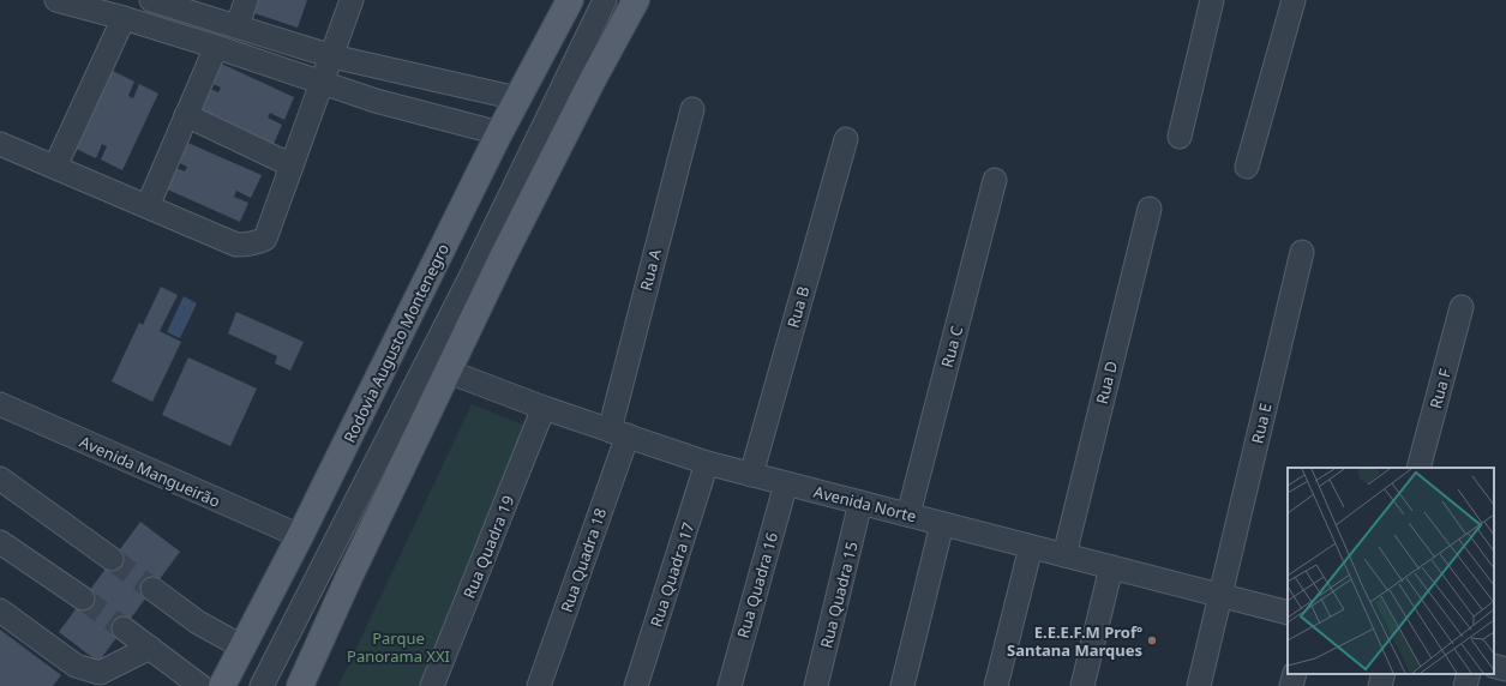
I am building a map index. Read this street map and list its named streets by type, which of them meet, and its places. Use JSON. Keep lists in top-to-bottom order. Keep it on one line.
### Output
{"streets":{"main road":["Rodovia Augusto Montenegro"],"street":["Rua A","Rua B","Rua C","Rua D","Rua F","Rua E","Avenida Mangueirão","Avenida Norte","Rua Quadra 19","Rua Quadra 18","Rua Quadra 17","Rua Quadra 16","Rua Quadra 15"]},"crossings":[["Rua A","Avenida Norte"],["Rua A","Rua Quadra 18"],["Rua B","Avenida Norte"],["Rodovia Augusto Montenegro","Avenida Mangueirão"],["Rua C","Avenida Norte"],["Rua D","Avenida Norte"],["Rua E","Avenida Norte"],["Avenida Norte","Rua Quadra 19"],["Avenida Norte","Rua Quadra 18"],["Avenida Norte","Rua Quadra 17"],["Avenida Norte","Rua Quadra 16"],["Avenida Norte","Rua Quadra 15"]],"parks":["Parque Panorama XXI"],"places":["E.E.E.F.M Profº Santana Marques"]}
